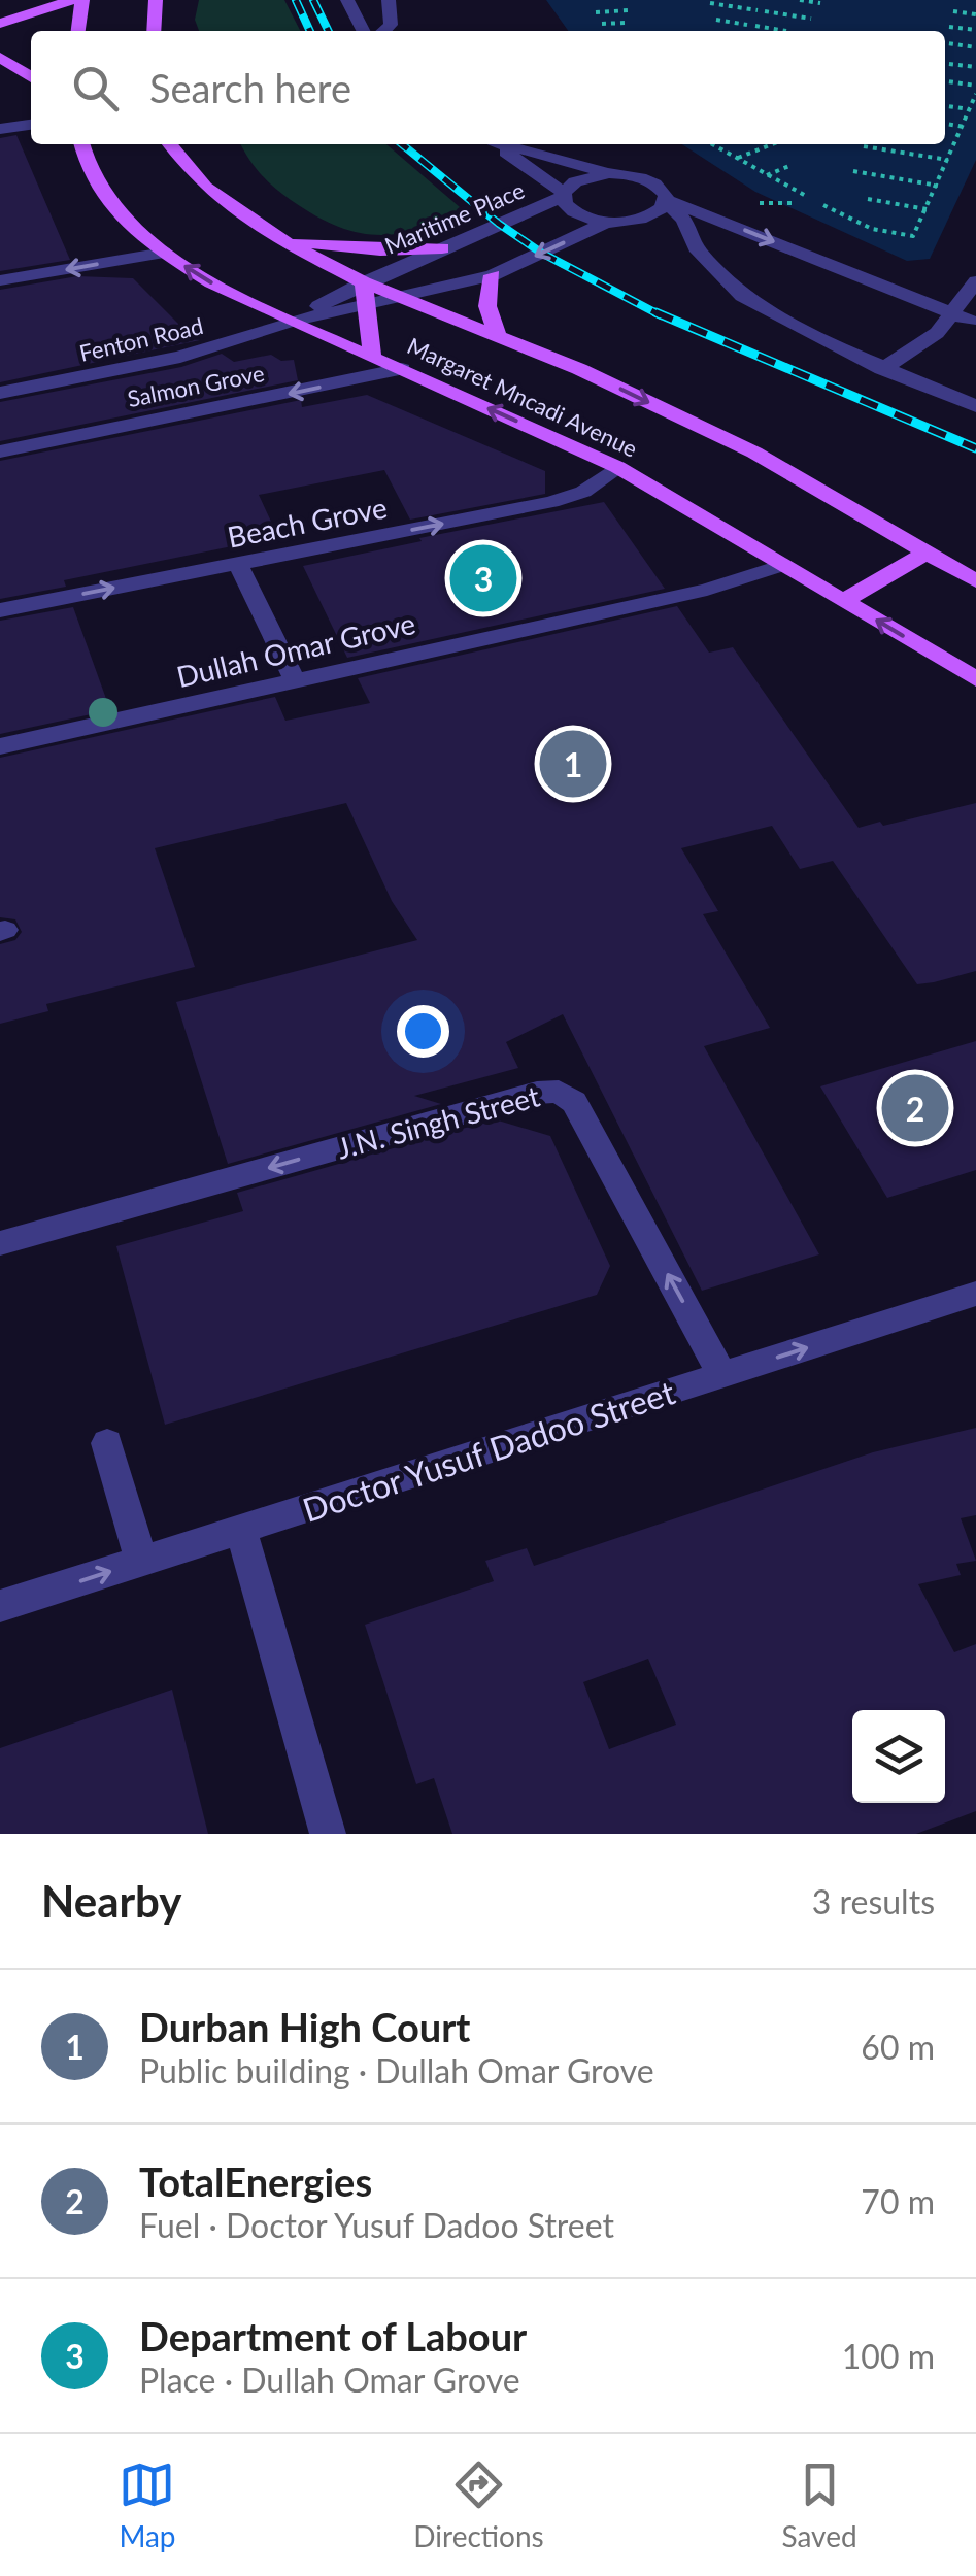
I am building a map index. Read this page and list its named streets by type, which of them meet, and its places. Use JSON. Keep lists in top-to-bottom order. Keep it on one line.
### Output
{"streets":{"main road":["Margaret Mncadi Avenue"],"street":["Maritime Place","Fenton Road","Salmon Grove","Beach Grove","Dullah Omar Grove","J.N. Singh Street","Doctor Yusuf Dadoo Street"]},"crossings":[["Maritime Place","Fenton Road"],["Maritime Place","Margaret Mncadi Avenue"],["Fenton Road","Margaret Mncadi Avenue"],["Salmon Grove","Margaret Mncadi Avenue"],["Margaret Mncadi Avenue","Beach Grove"],["Margaret Mncadi Avenue","Dullah Omar Grove"],["J.N. Singh Street","Doctor Yusuf Dadoo Street"]],"one_way":["Beach Grove","J.N. Singh Street","Doctor Yusuf Dadoo Street"],"page":{"search":"Search here","pins":["3","1","2"],"heading":["Nearby","3 results"],"list":[{"mark":"1","name":"Durban High Court","note":"Public building · Dullah Omar Grove","value":"60 m"},{"mark":"2","name":"TotalEnergies","note":"Fuel · Doctor Yusuf Dadoo Street","value":"70 m"},{"mark":"3","name":"Department of Labour","note":"Place · Dullah Omar Grove","value":"100 m"}],"nav":["Map","Directions","Saved"]}}
